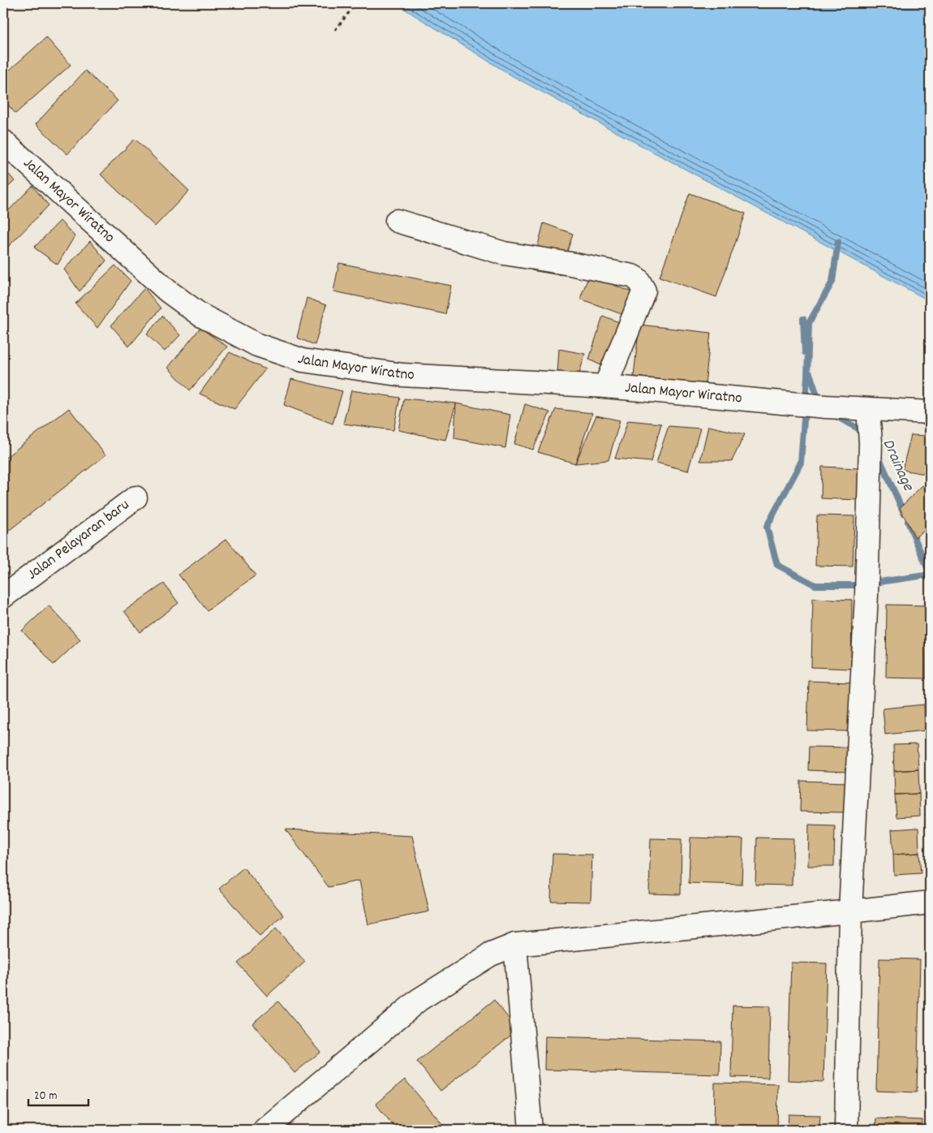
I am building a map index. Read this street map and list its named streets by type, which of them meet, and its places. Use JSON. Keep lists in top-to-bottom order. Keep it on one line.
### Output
{"streets":{"street":["Jalan Mayor Wiratno","Jalan Pelayaran baru"]},"water":["Drainage"],"scale_bar":"20 m"}
